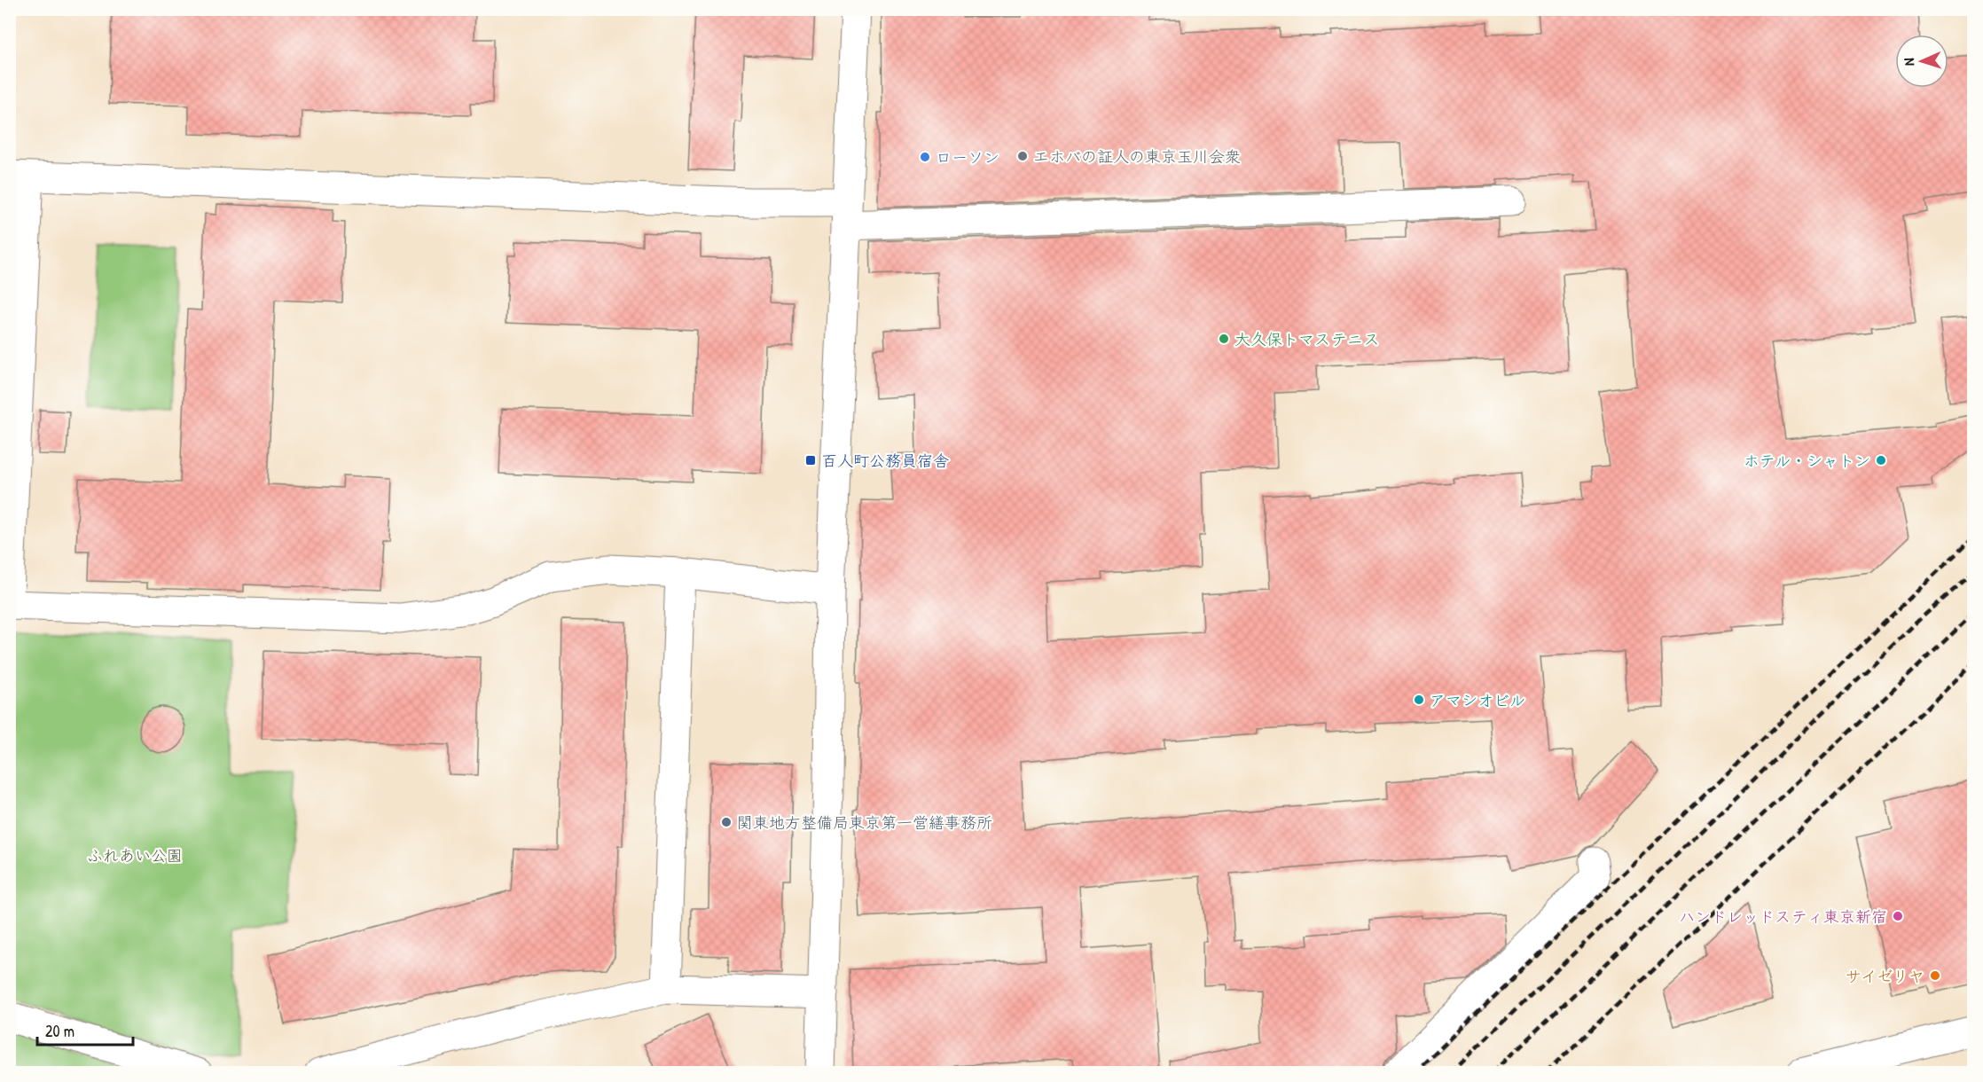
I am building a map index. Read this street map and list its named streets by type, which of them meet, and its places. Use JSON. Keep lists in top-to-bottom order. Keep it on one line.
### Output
{"parks":["ふれあい公園"],"places":{"other":["エホバの証人の東京玉川会衆","ローソン","大久保トマステニス","ホテル・シャトン","アマシオビル","関東地方整備局東京第一営繕事務所","ハンドレッドスティ東京新宿","サイゼリヤ"],"transit":["百人町公務員宿舎"]},"scale_bar":"20 m","north":"left"}
